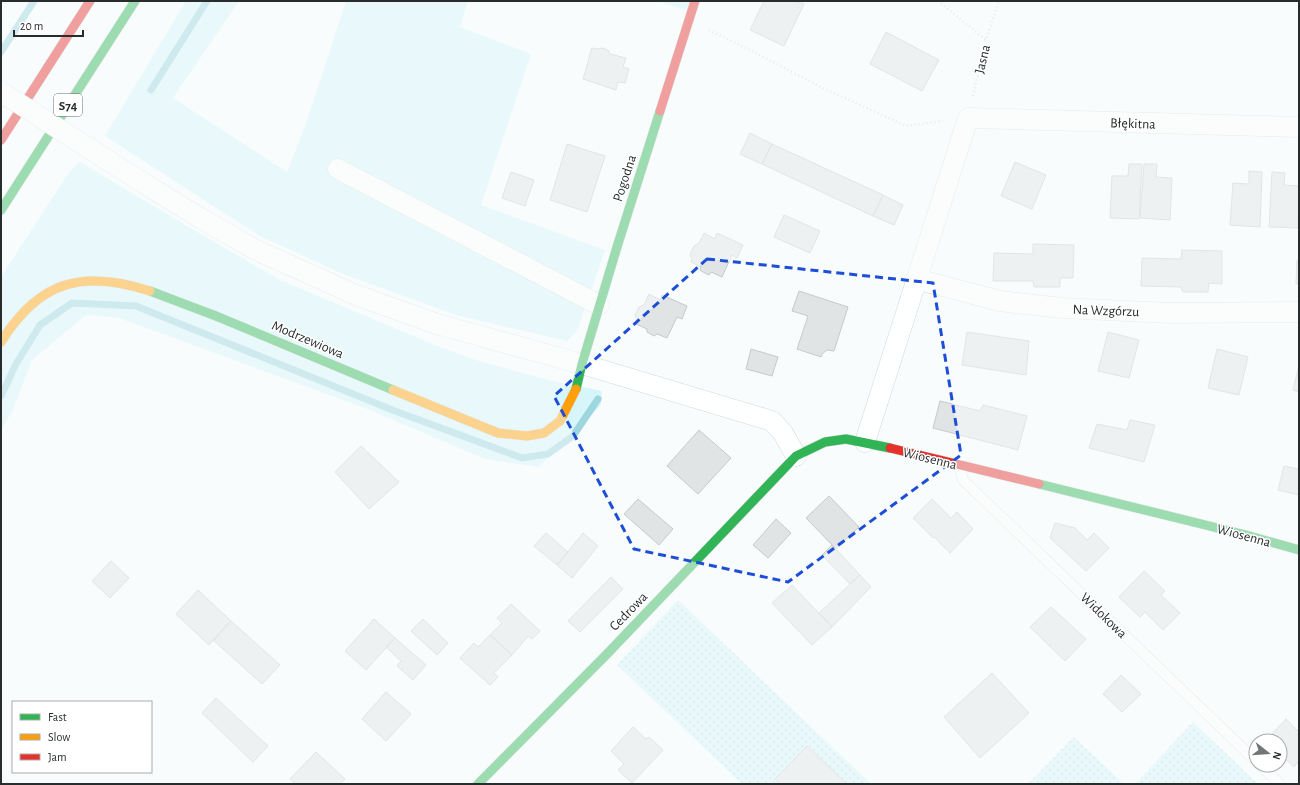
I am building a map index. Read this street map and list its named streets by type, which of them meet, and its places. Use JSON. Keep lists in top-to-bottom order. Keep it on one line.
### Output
{"streets":{"main road":["S74","Pogodna","Modrzewiowa","Wiosenna","Cedrowa"],"street":["Błękitna","Na Wzgórzu"],"lane":["Widokowa"],"path":["Jasna"]},"crossings":[["Jasna","Błękitna"],["Pogodna","Modrzewiowa"],["Wiosenna","Cedrowa"],["Wiosenna","Widokowa"]],"legend":["Fast","Slow","Jam"],"scale_bar":"20 m","north":"right"}
